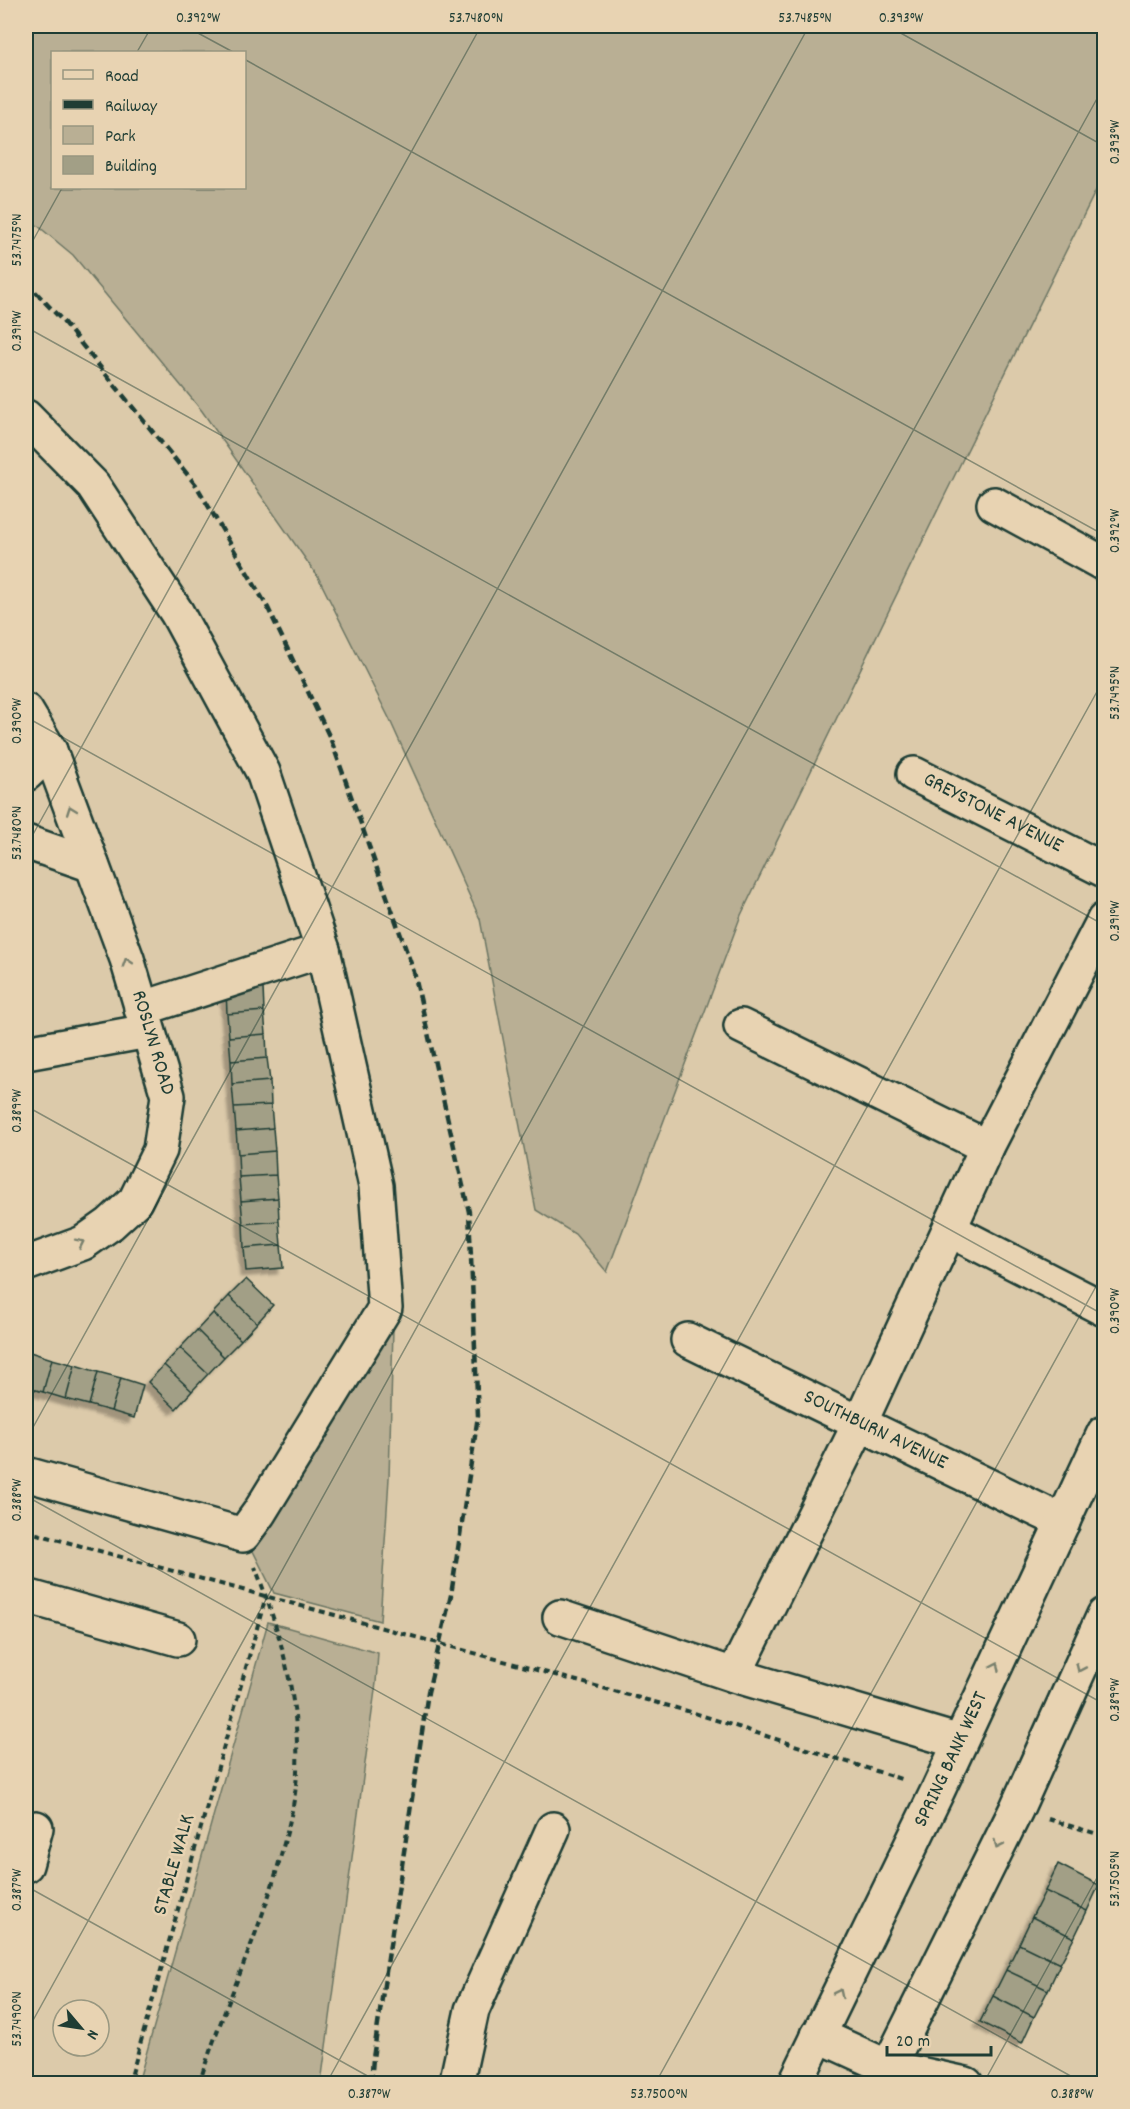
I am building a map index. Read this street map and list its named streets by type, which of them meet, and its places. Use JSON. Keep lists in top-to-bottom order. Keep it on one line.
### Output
{"streets":{"street":["GREYSTONE AVENUE","ROSLYN ROAD","SOUTHBURN AVENUE","SPRING BANK WEST"],"path":["STABLE WALK"]},"crossings":[["SOUTHBURN AVENUE","SPRING BANK WEST"]],"legend":["Road","Railway","Park","Building"],"scale_bar":"20 m","north":"bottom right","coordinates":["0.392°W","53.7480°N","53.7485°N","0.393°W","53.7475°N","0.391°W","53.7495°N","0.390°W","0.389°W","0.388°W","53.7505°N","0.387°W","53.7490°N","53.7500°N"]}
